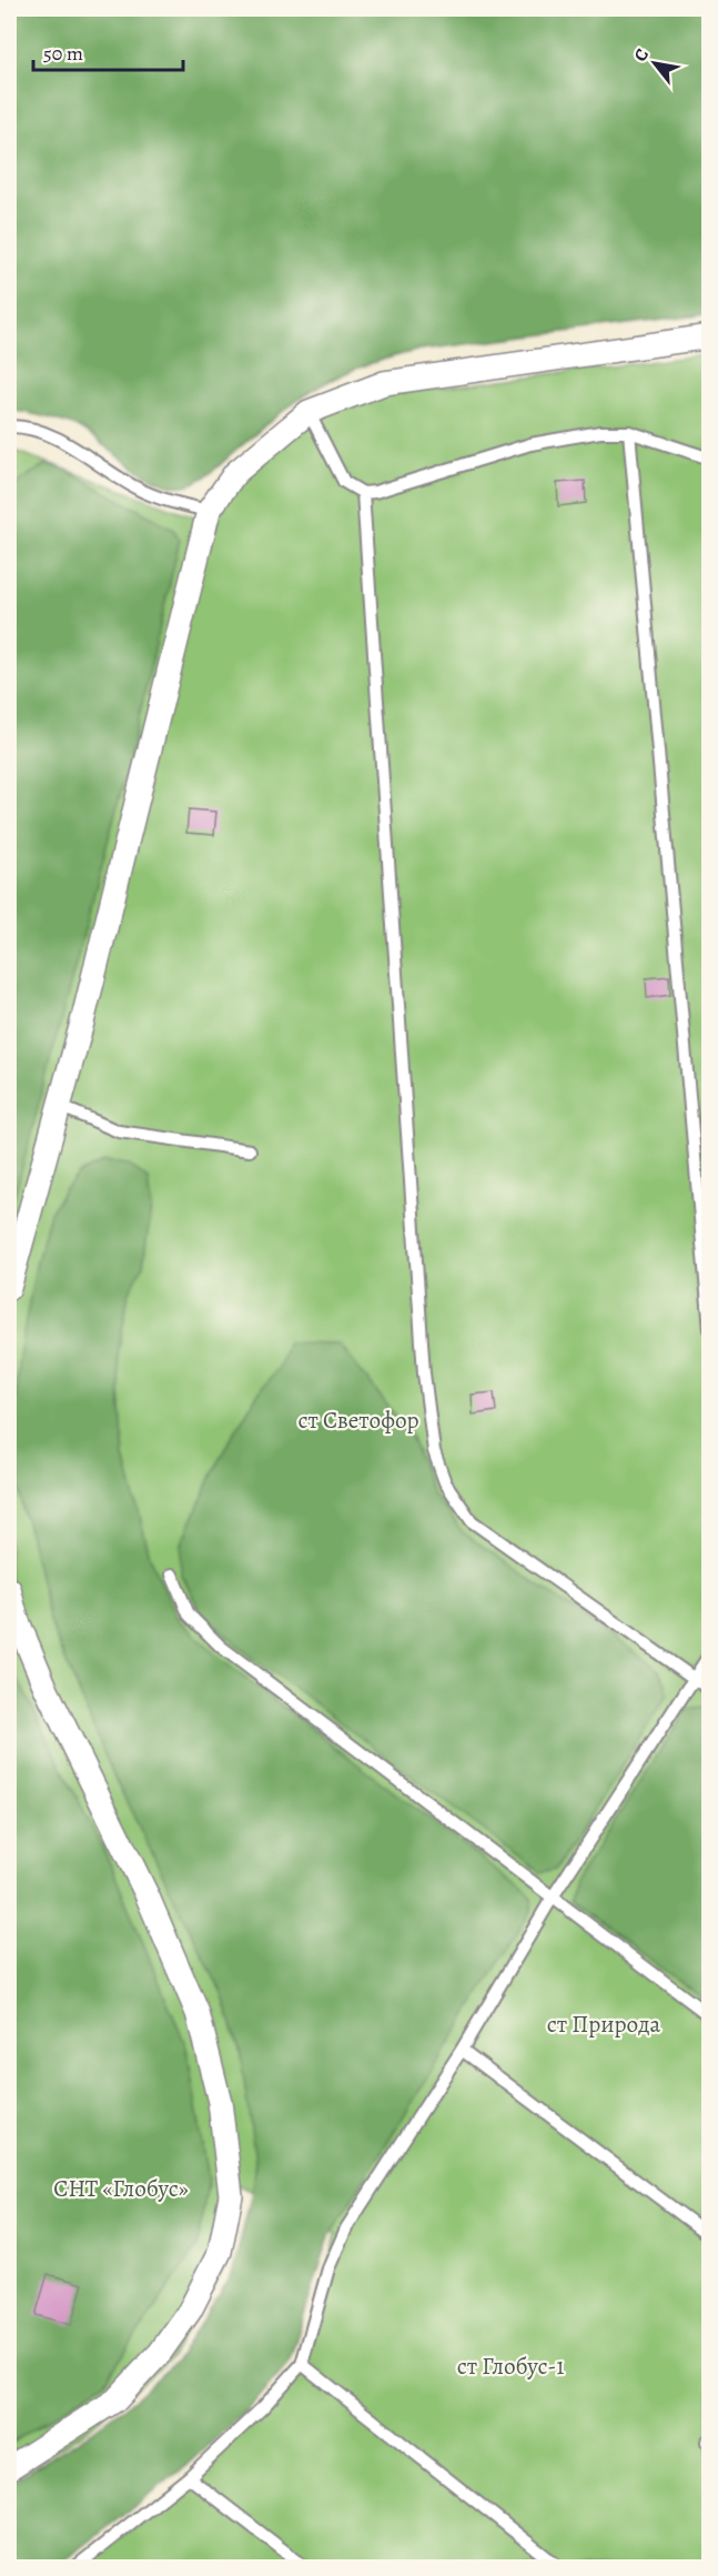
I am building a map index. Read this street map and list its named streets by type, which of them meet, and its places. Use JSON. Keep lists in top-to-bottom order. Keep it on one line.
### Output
{"parks":["ст Светофор","ст Природа","СНТ «Глобус»","ст Глобус-1"],"scale_bar":"50 m","north":"top left"}
